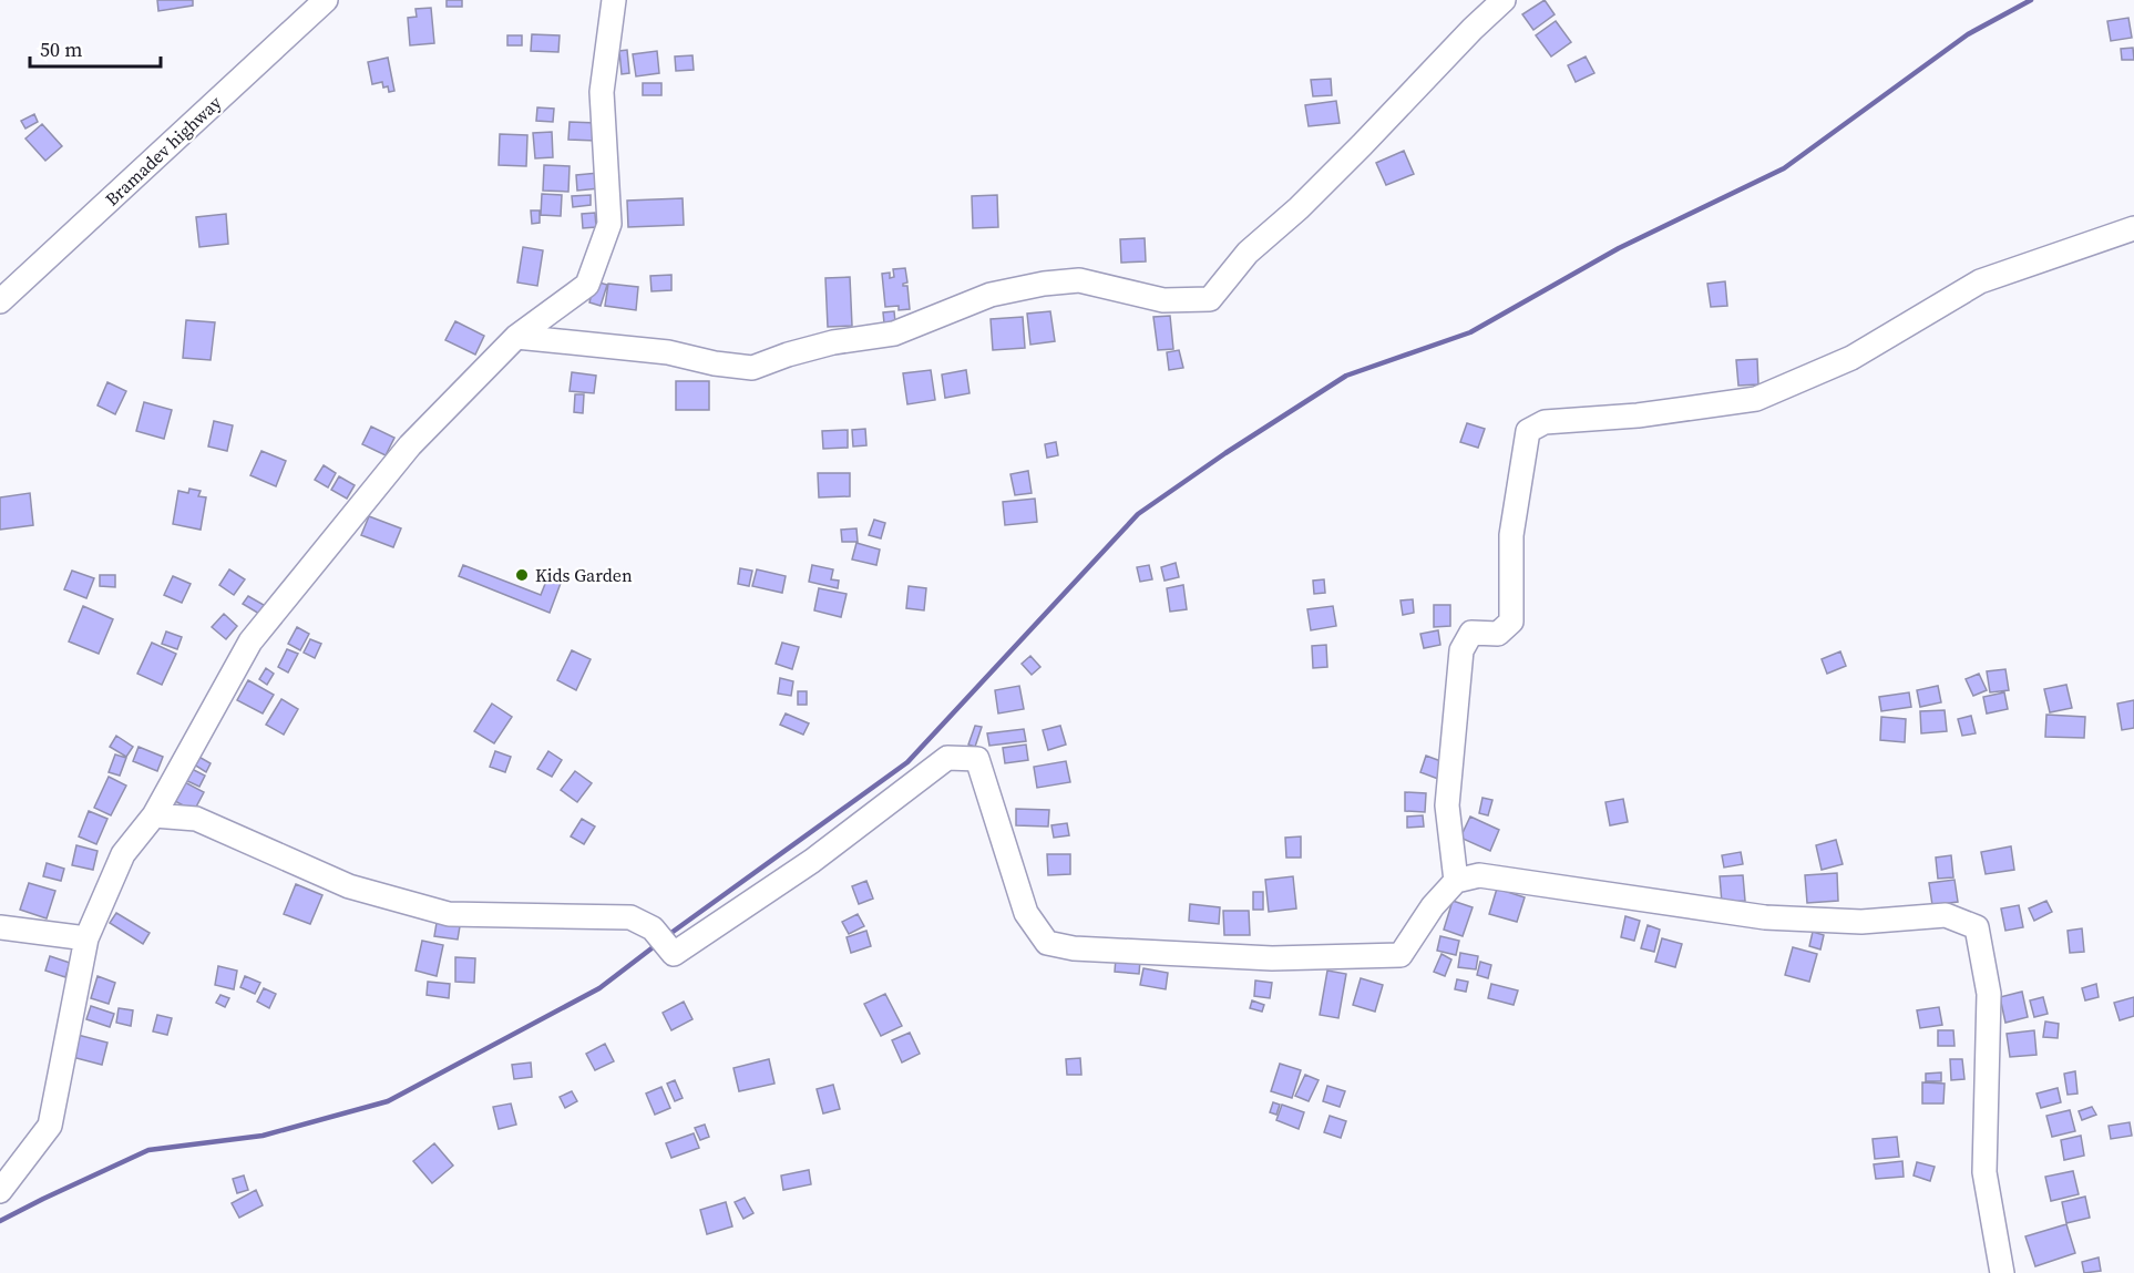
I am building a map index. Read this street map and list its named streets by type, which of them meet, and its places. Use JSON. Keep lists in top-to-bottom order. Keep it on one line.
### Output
{"streets":{"street":["Bramadev highway"]},"places":["Kids Garden"],"scale_bar":"50 m"}
